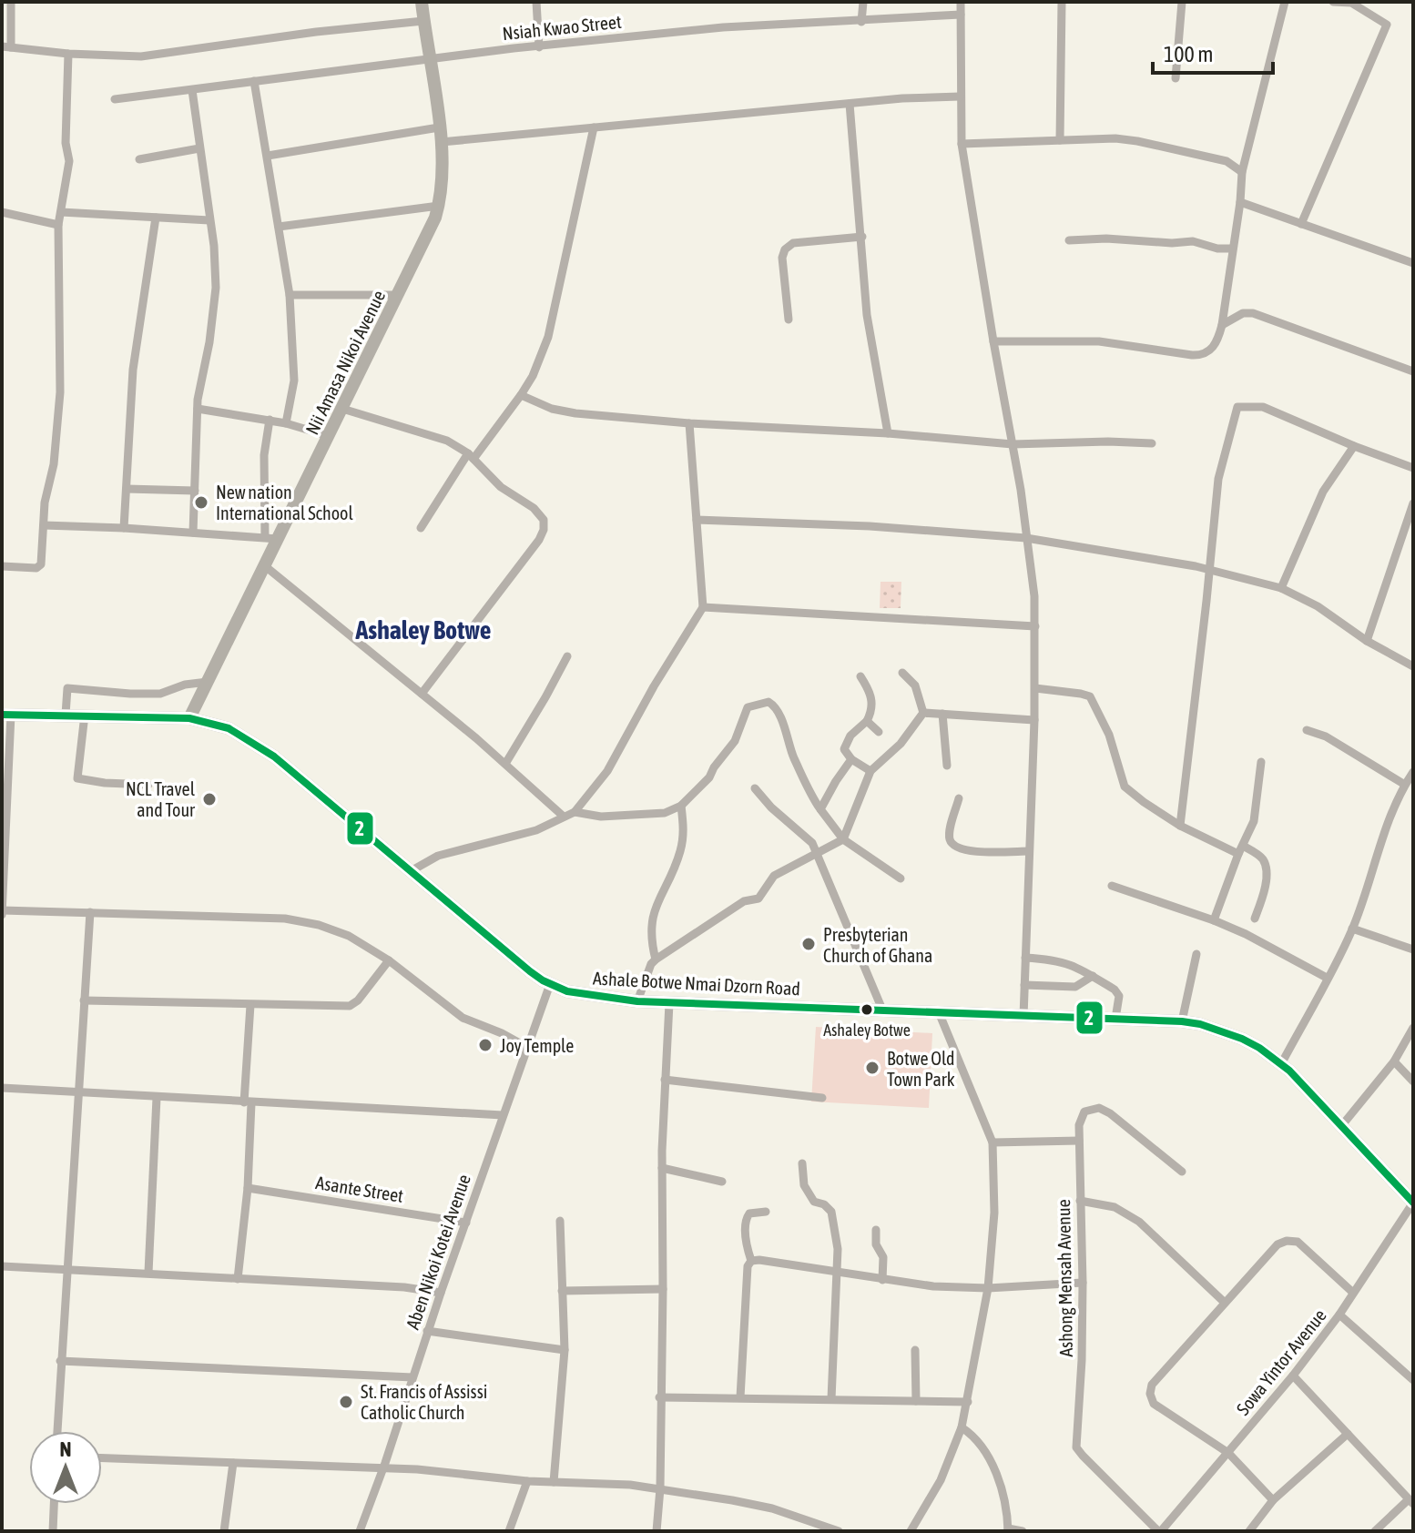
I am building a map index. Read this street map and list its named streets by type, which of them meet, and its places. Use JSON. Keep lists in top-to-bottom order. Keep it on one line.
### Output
{"streets":{"main road":["Nii Amasa Nikoi Avenue","Ashale Botwe Nmai Dzorn Road"],"street":["Nsiah Kwao Street","Asante Street","Aben Nikoi Kotei Avenue","Ashong Mensah Avenue","Sowa Yintor Avenue"]},"crossings":[["Nsiah Kwao Street","Nii Amasa Nikoi Avenue"],["Nii Amasa Nikoi Avenue","Ashale Botwe Nmai Dzorn Road"],["Ashale Botwe Nmai Dzorn Road","Aben Nikoi Kotei Avenue"],["Ashale Botwe Nmai Dzorn Road","Sowa Yintor Avenue"],["Asante Street","Aben Nikoi Kotei Avenue"],["Ashong Mensah Avenue","Sowa Yintor Avenue"]],"districts":["Ashaley Botwe"],"places":["New nation International School","NCL Travel and Tour","Presbyterian Church of Ghana","Ashaley Botwe","Joy Temple","Botwe Old Town Park","St. Francis of Assissi Catholic Church"],"lines":["transit line 2"],"scale_bar":"100 m","north":"top"}
